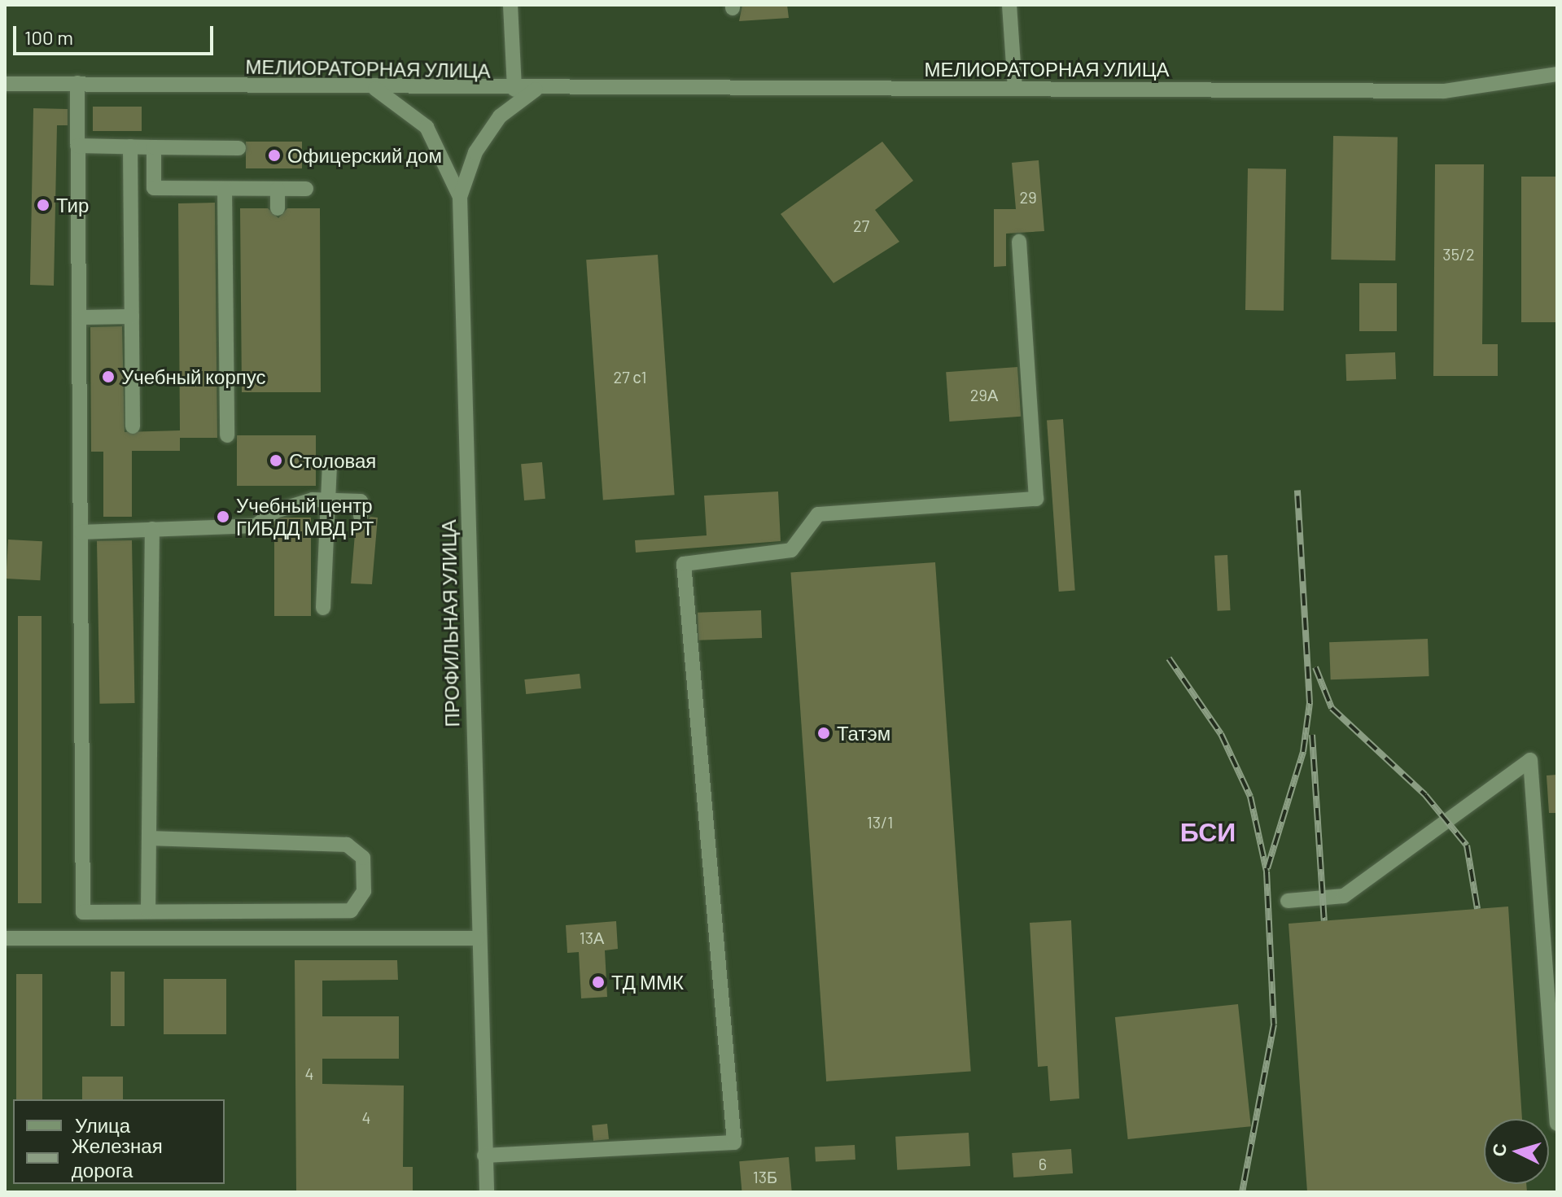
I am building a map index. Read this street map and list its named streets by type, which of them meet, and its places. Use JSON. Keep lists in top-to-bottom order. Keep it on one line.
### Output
{"streets":{"street":["МЕЛИОРАТОРНАЯ УЛИЦА","ПРОФИЛЬНАЯ УЛИЦА"]},"crossings":[["МЕЛИОРАТОРНАЯ УЛИЦА","ПРОФИЛЬНАЯ УЛИЦА"]],"districts":["БСИ"],"places":["Офицерский дом","Тир","Учебный корпус","Столовая","Учебный центр ГИБДД МВД РТ","Татэм","ТД ММК"],"house_numbers":["29","27","35/2","27 с1","29А","13/1","13А","4","4","6","13Б"],"legend":["Улица","Железная дорога"],"scale_bar":"100 m","north":"left"}
